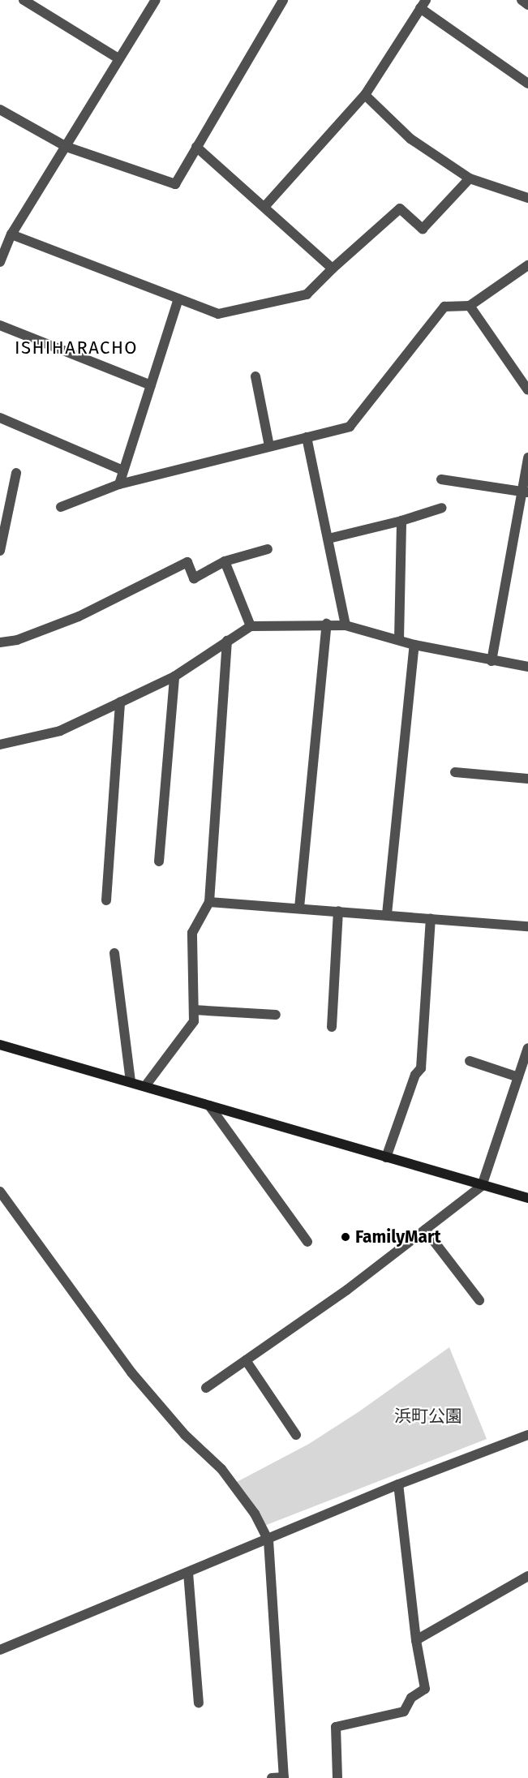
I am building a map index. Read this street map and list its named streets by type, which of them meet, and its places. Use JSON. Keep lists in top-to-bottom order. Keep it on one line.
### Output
{"districts":["ISHIHARACHO"],"parks":["浜町公園"],"places":["FamilyMart"]}
